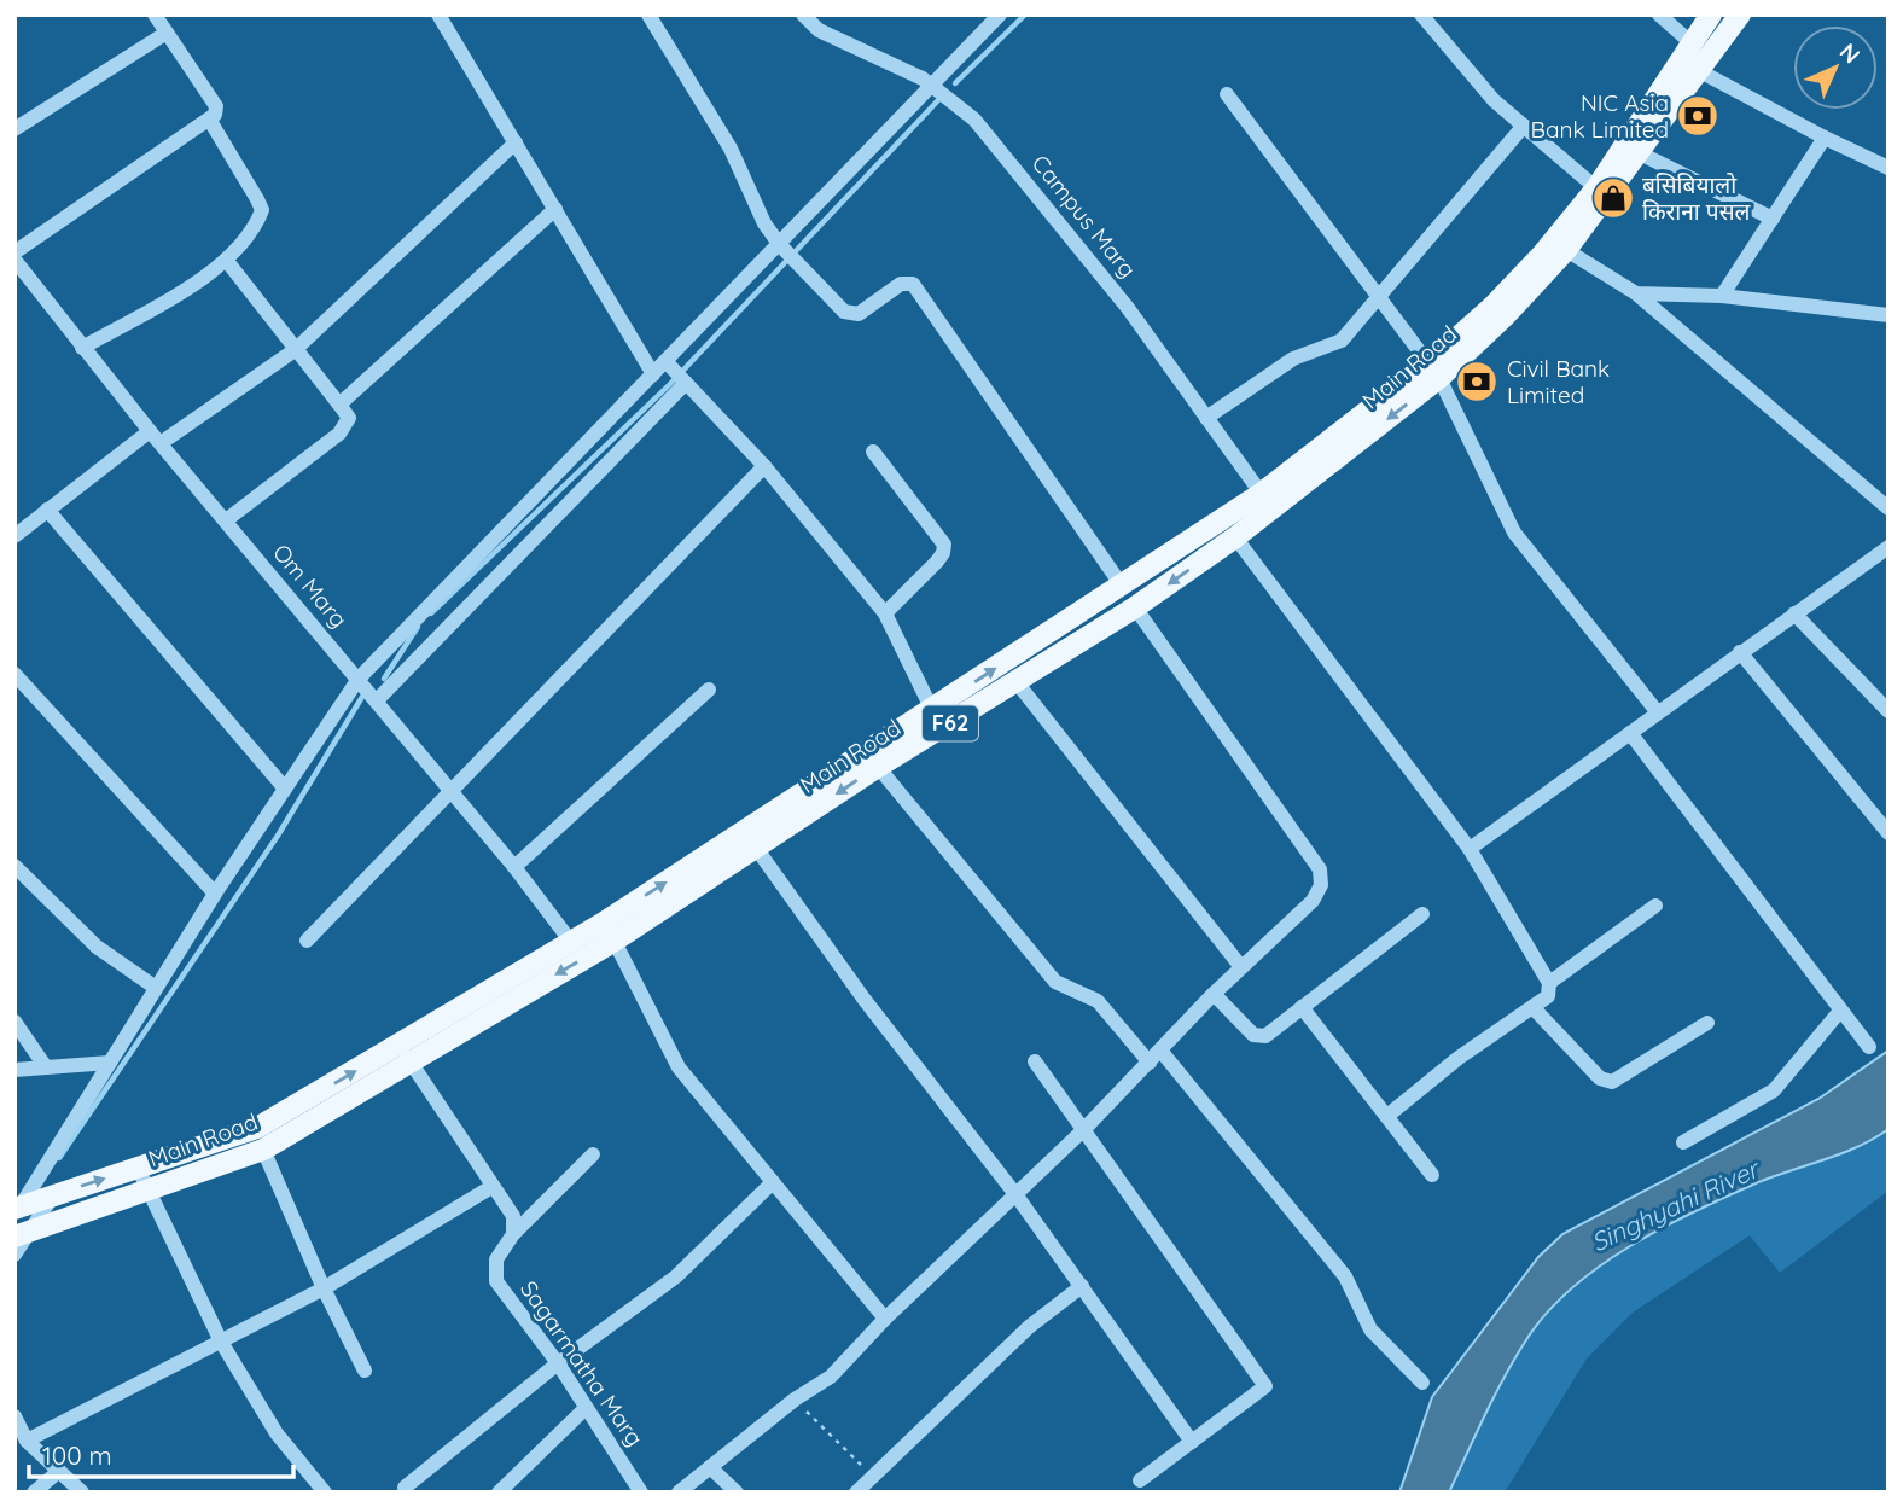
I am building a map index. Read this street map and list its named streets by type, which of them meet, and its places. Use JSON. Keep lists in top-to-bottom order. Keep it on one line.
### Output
{"streets":{"main road":["Main Road","F62"],"street":["Campus Marg","Om Marg","Sagarmatha Marg"]},"crossings":[["Campus Marg","Main Road"],["Main Road","Om Marg"]],"water":["Singhyahi River"],"places":{"bank":["NIC Asia Bank Limited","Civil Bank Limited"],"shop":["बसिबियालो किराना पसल"]},"scale_bar":"100 m","north":"top right"}
